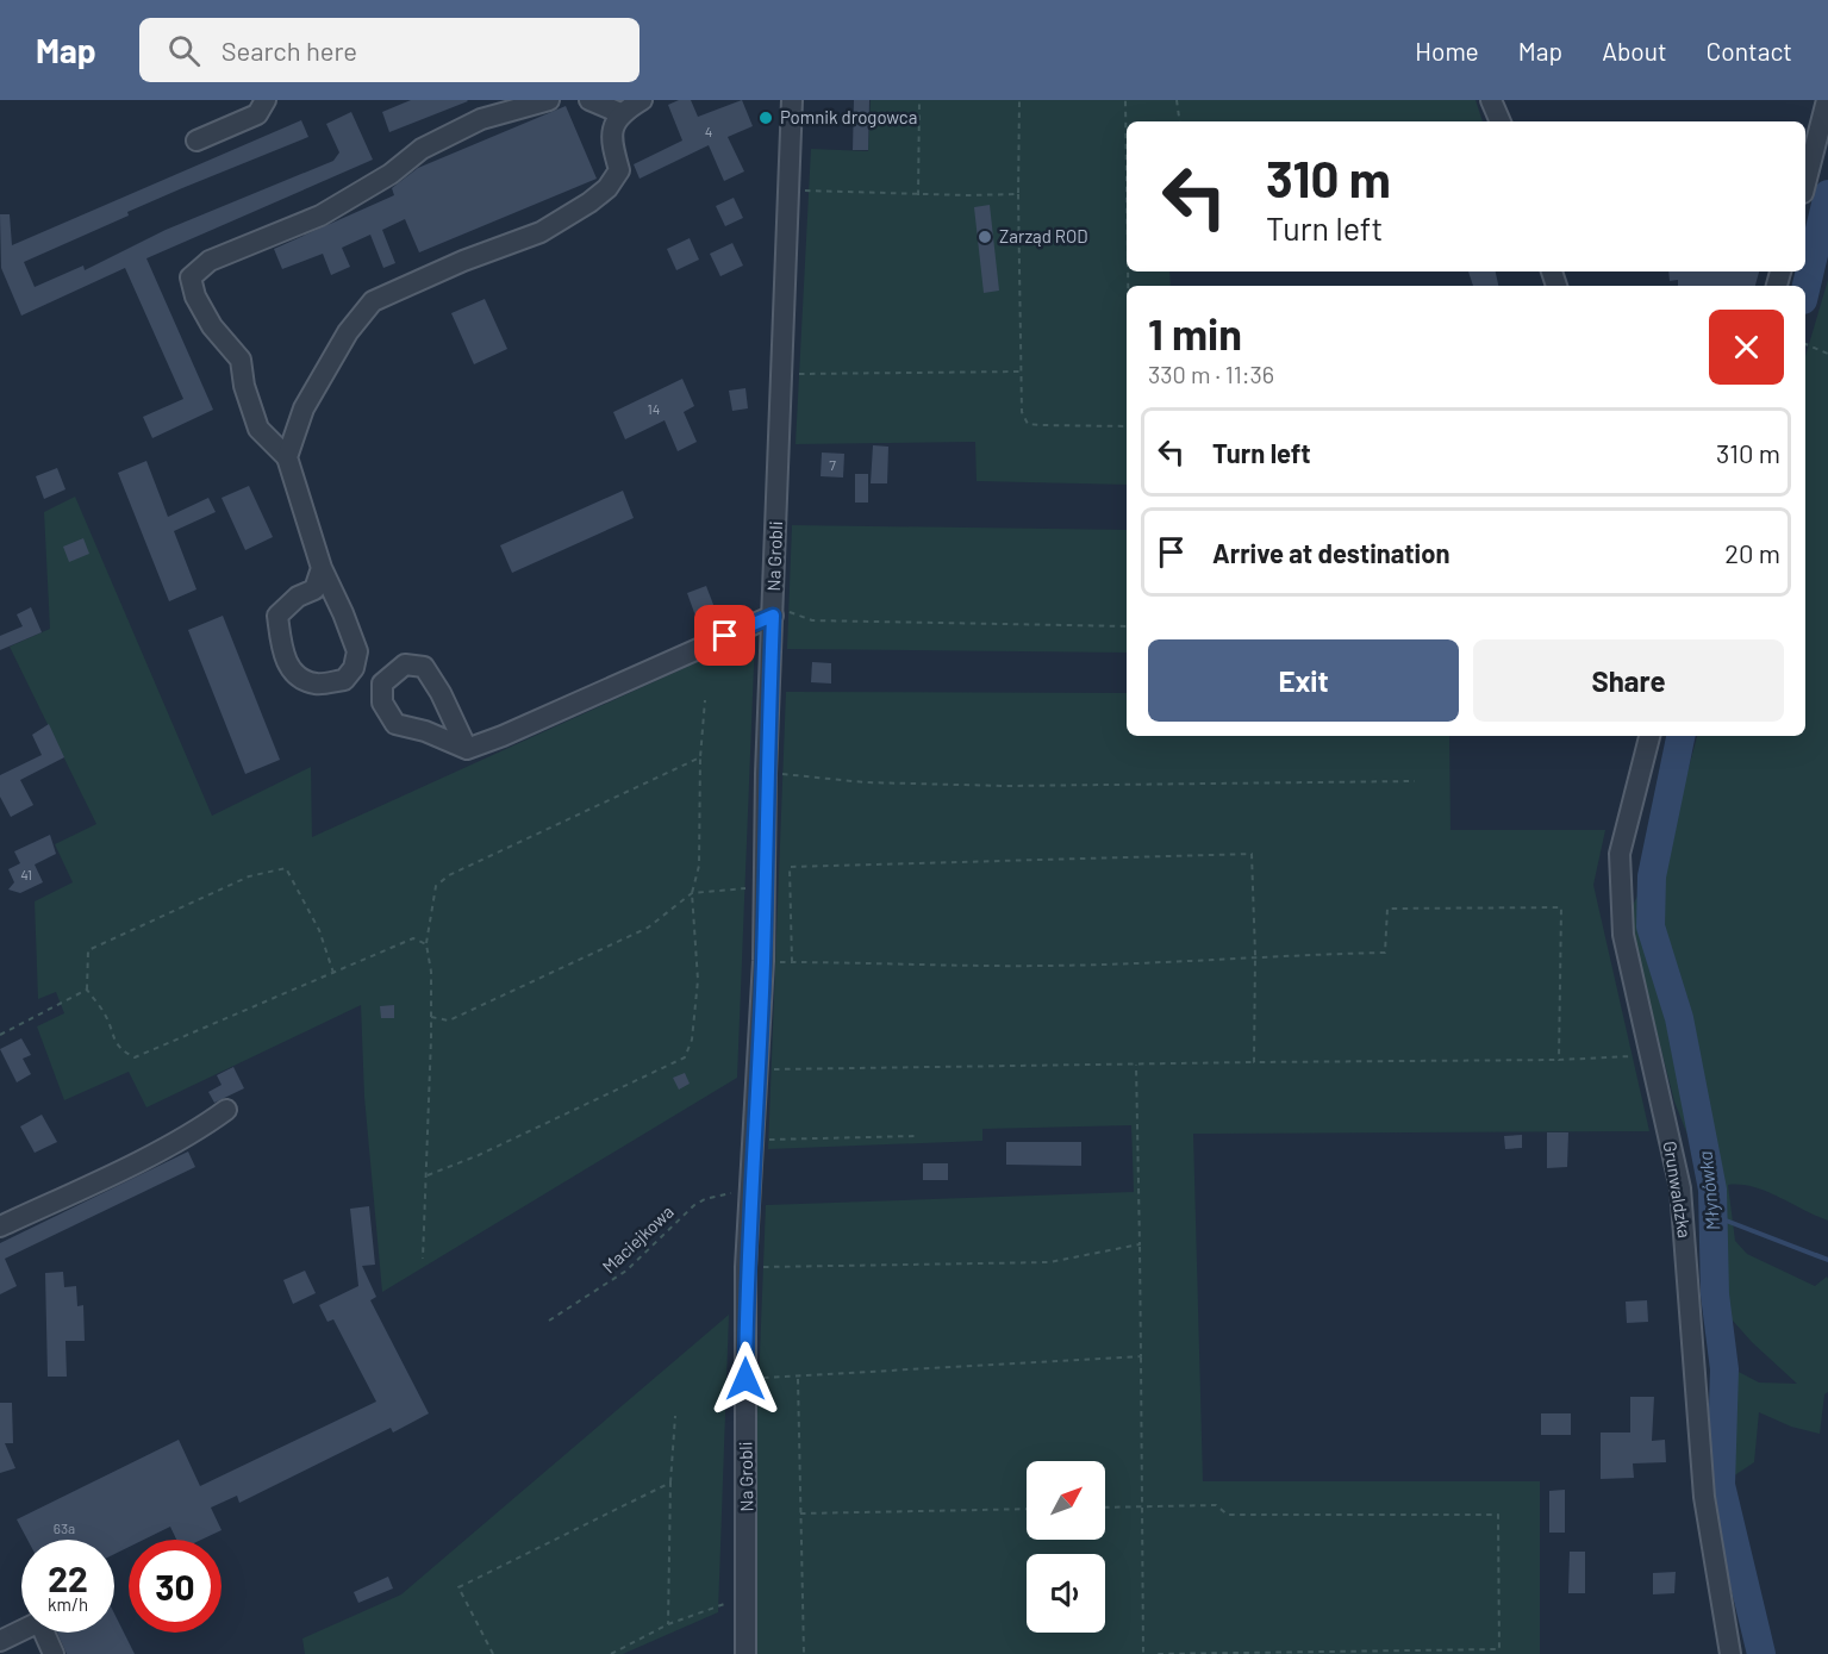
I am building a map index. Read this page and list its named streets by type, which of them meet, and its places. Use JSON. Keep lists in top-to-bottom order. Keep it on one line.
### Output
{"streets":{"street":["Na Grobli","Grunwaldzka"],"path":["Maciejkowa"]},"crossings":[["Na Grobli","Maciejkowa"]],"water":["Młynówka"],"places":["Pomnik drogowca","Zarząd ROD"],"house_numbers":["4","14","7","41","63a"],"north":"top right","page":{"header":"Map","search":"Search here","nav":["Home","Map","About","Contact"],"turn":["310 m","Turn left"],"heading":["1 min","330 m · 11:36"],"list":[{"name":"Turn left","value":"310 m"},{"name":"Arrive at destination","value":"20 m"}],"buttons":["Exit","Share"],"speed":"22 km/h","limit":"30"}}
